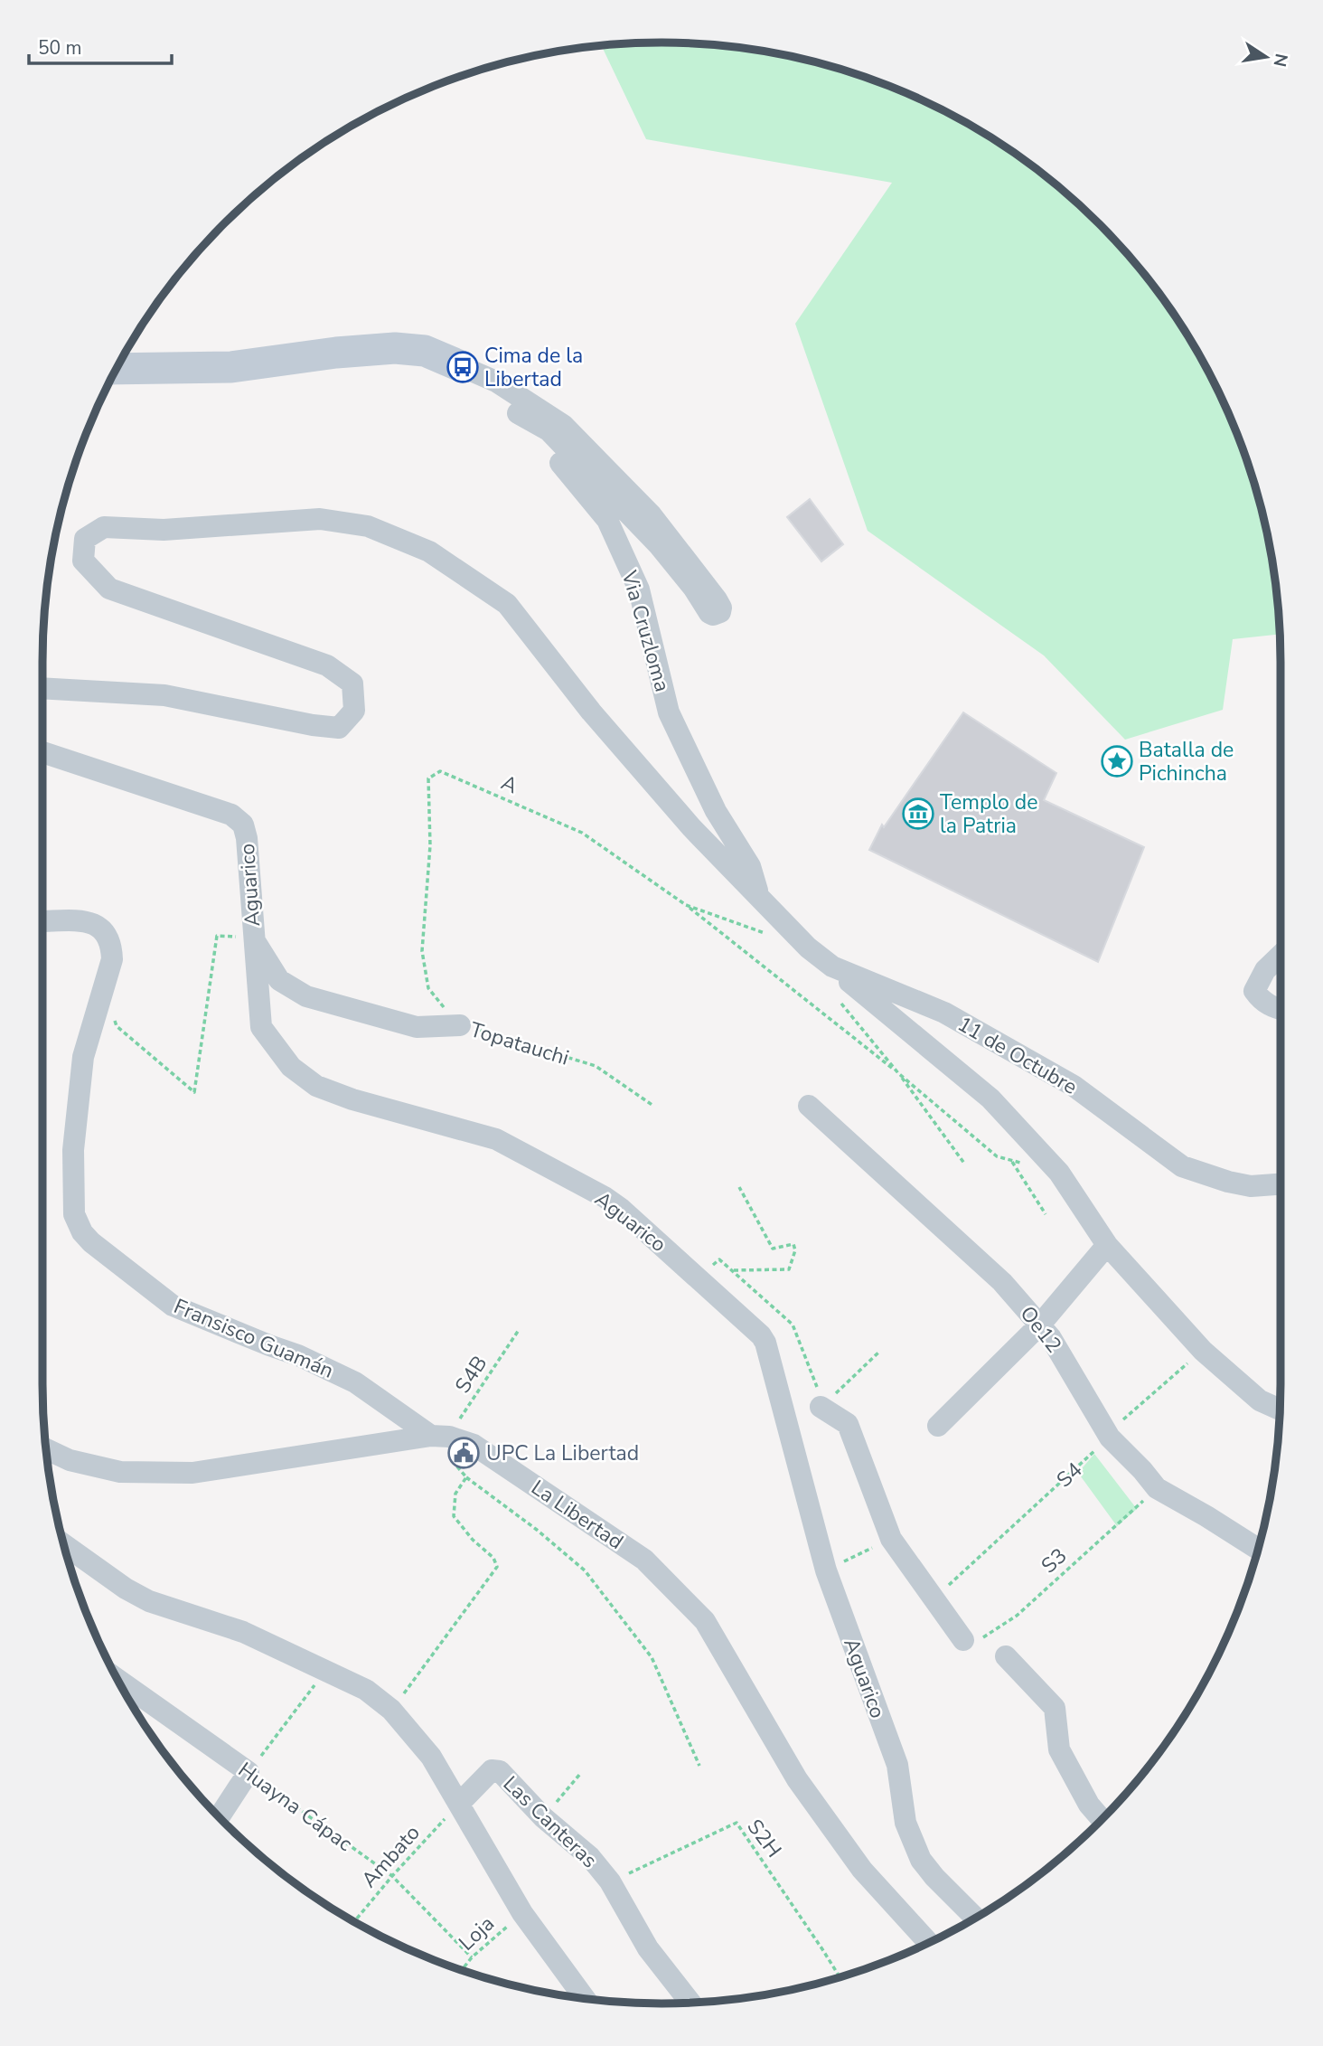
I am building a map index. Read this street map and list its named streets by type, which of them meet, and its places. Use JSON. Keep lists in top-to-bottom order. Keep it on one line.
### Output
{"streets":{"street":["Via Cruzloma","Aguarico","Topatauchi","11 de Octubre","Oe12","Fransisco Guamán","La Libertad","Huayna Cápac","Las Canteras"],"path":["A","S4B","S4","S3","S2H","Ambato","Loja"]},"crossings":[["Via Cruzloma","11 de Octubre"],["A","Topatauchi"],["A","11 de Octubre"],["Aguarico","Topatauchi"],["Oe12","S4"],["Oe12","S3"],["Fransisco Guamán","S4B"],["Fransisco Guamán","La Libertad"],["S4B","La Libertad"],["Huayna Cápac","Ambato"],["Huayna Cápac","Loja"],["Las Canteras","S2H"],["Las Canteras","Ambato"]],"places":{"bus stop":["Cima de la Libertad"],"place":["Batalla de Pichincha"],"museum":["Templo de la Patria"],"public building":["UPC La Libertad"]},"scale_bar":"50 m","north":"right"}
